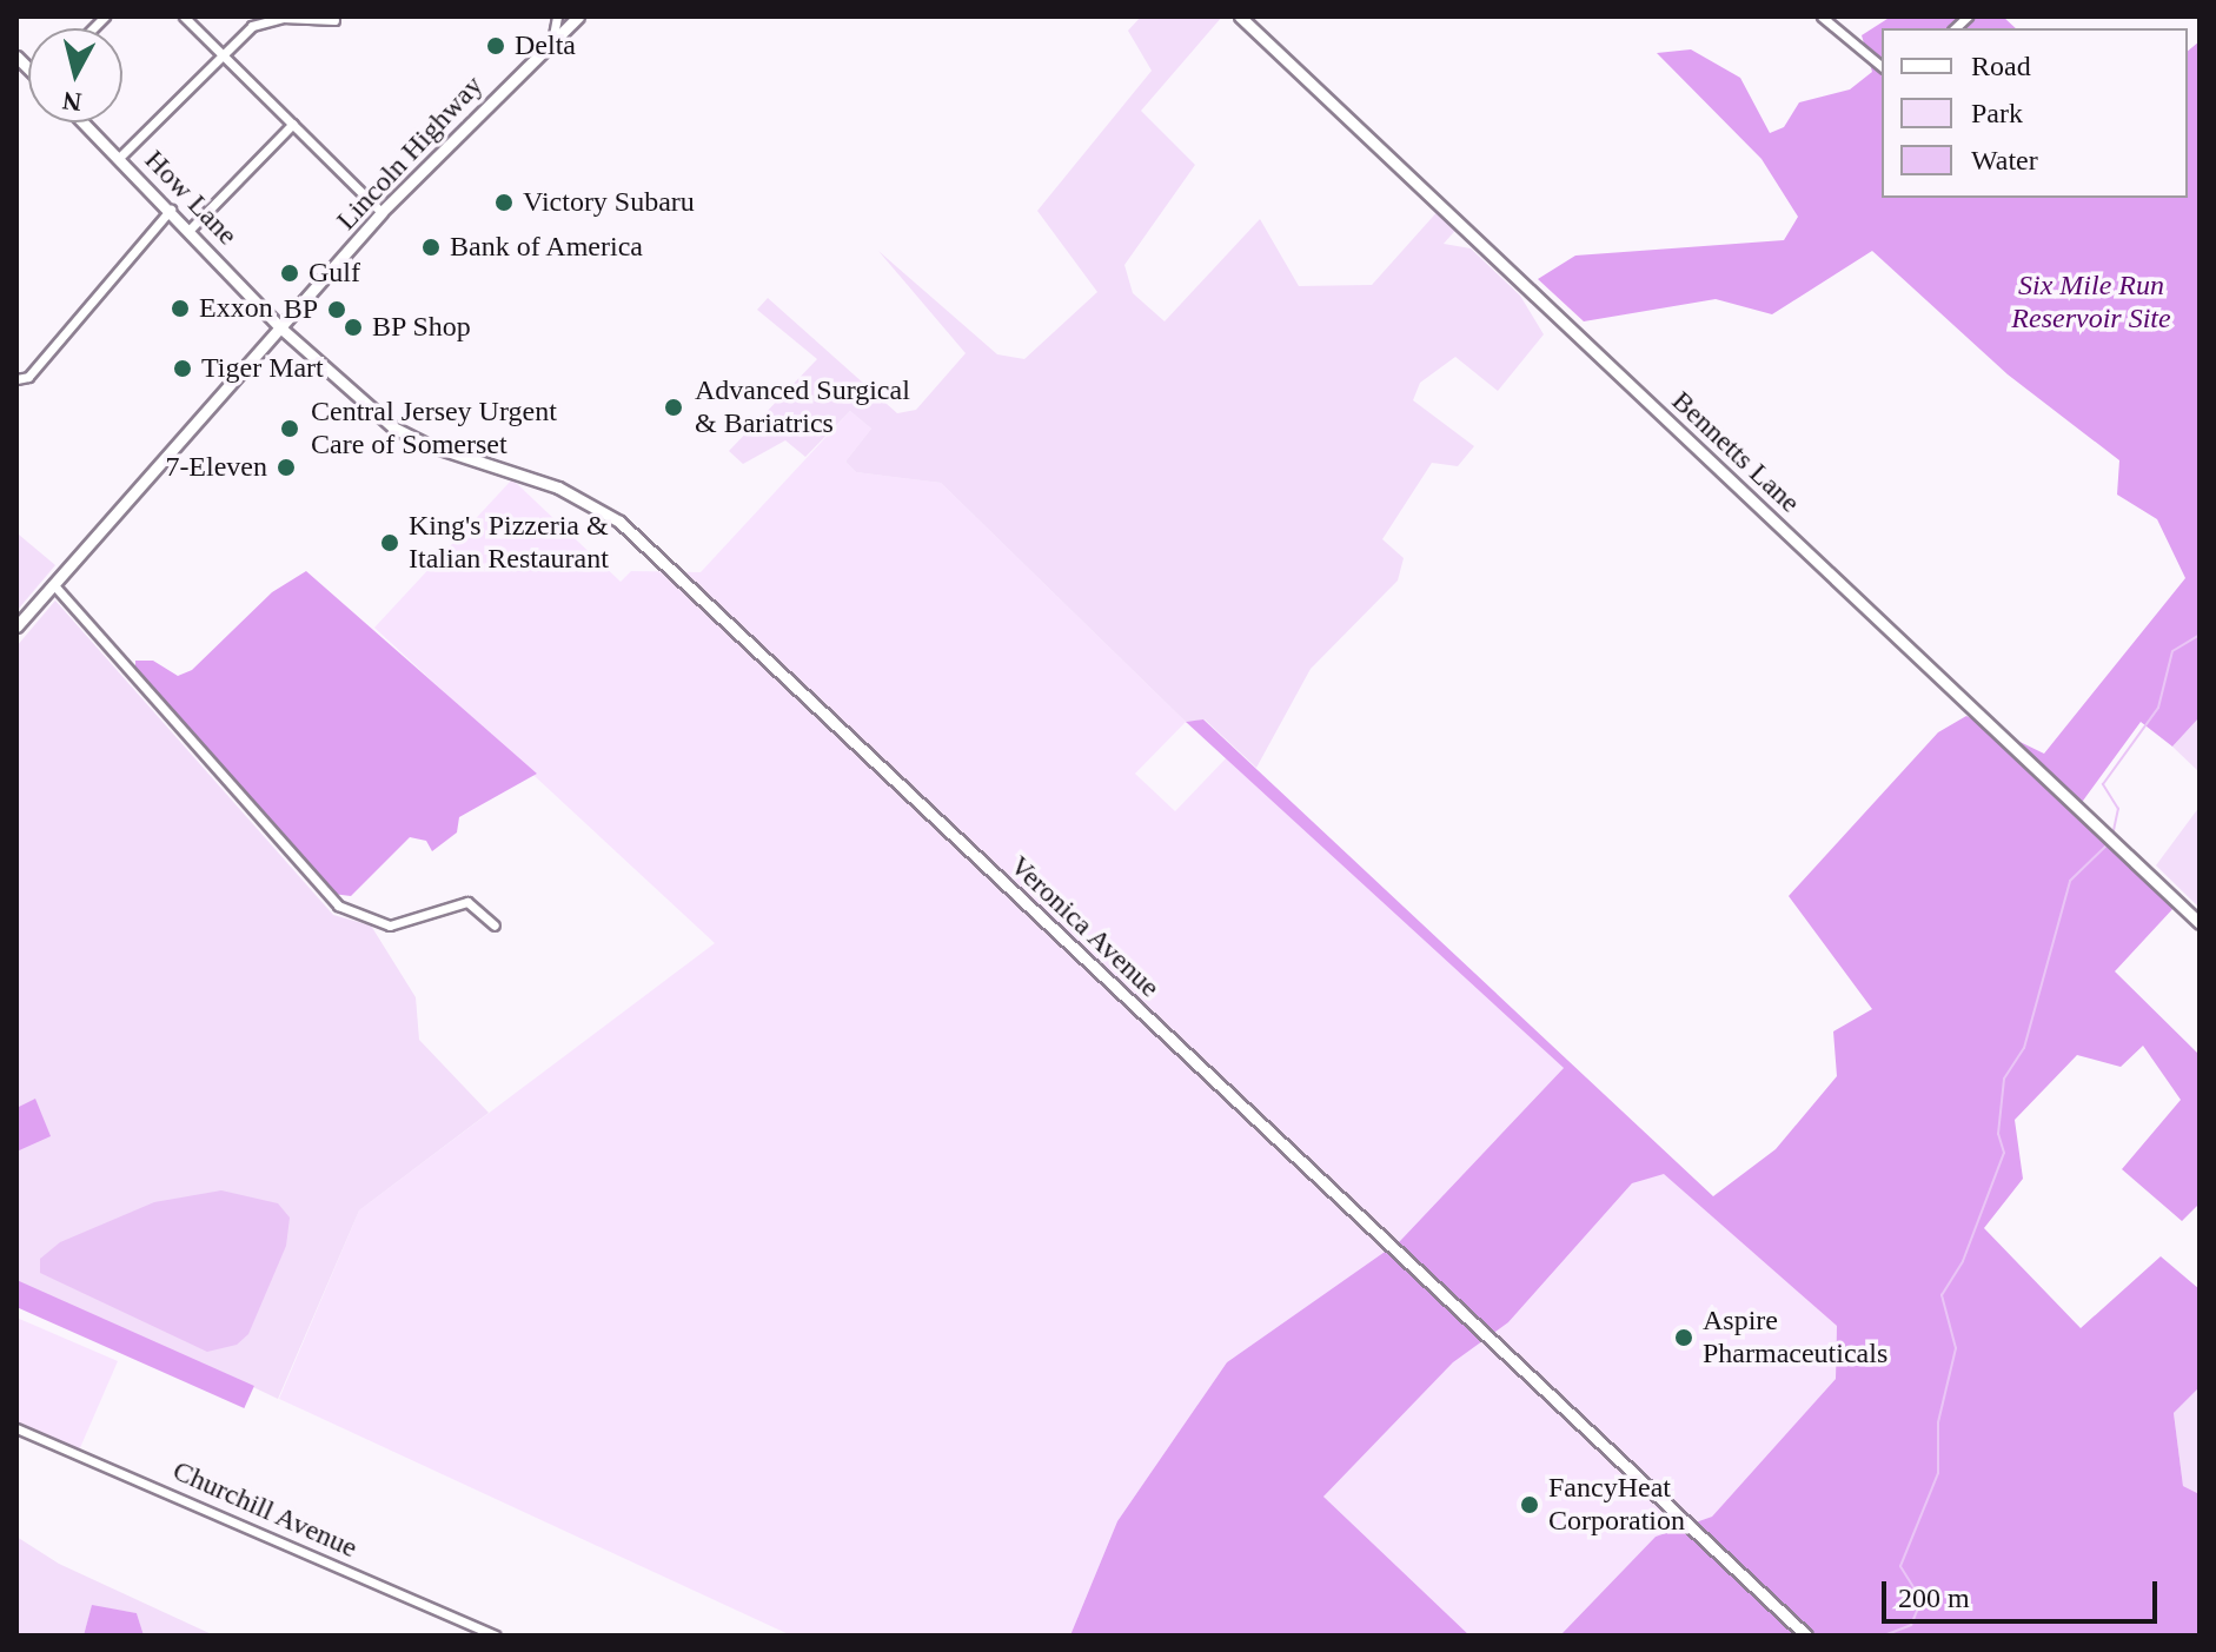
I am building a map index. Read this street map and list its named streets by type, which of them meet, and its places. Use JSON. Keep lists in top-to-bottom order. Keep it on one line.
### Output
{"streets":{"street":["Lincoln Highway","How Lane","Bennetts Lane","Veronica Avenue","Churchill Avenue"]},"crossings":[["Lincoln Highway","How Lane"],["Lincoln Highway","Veronica Avenue"],["How Lane","Veronica Avenue"]],"parks":["Six Mile Run Reservoir Site"],"places":["Delta","Victory Subaru","Bank of America","Gulf","Exxon","BP","BP Shop","Tiger Mart","Advanced Surgical & Bariatrics","Central Jersey Urgent Care of Somerset","7-Eleven","King's Pizzeria & Italian Restaurant","Aspire Pharmaceuticals","FancyHeat Corporation"],"legend":["Road","Park","Water"],"scale_bar":"200 m","north":"bottom"}
